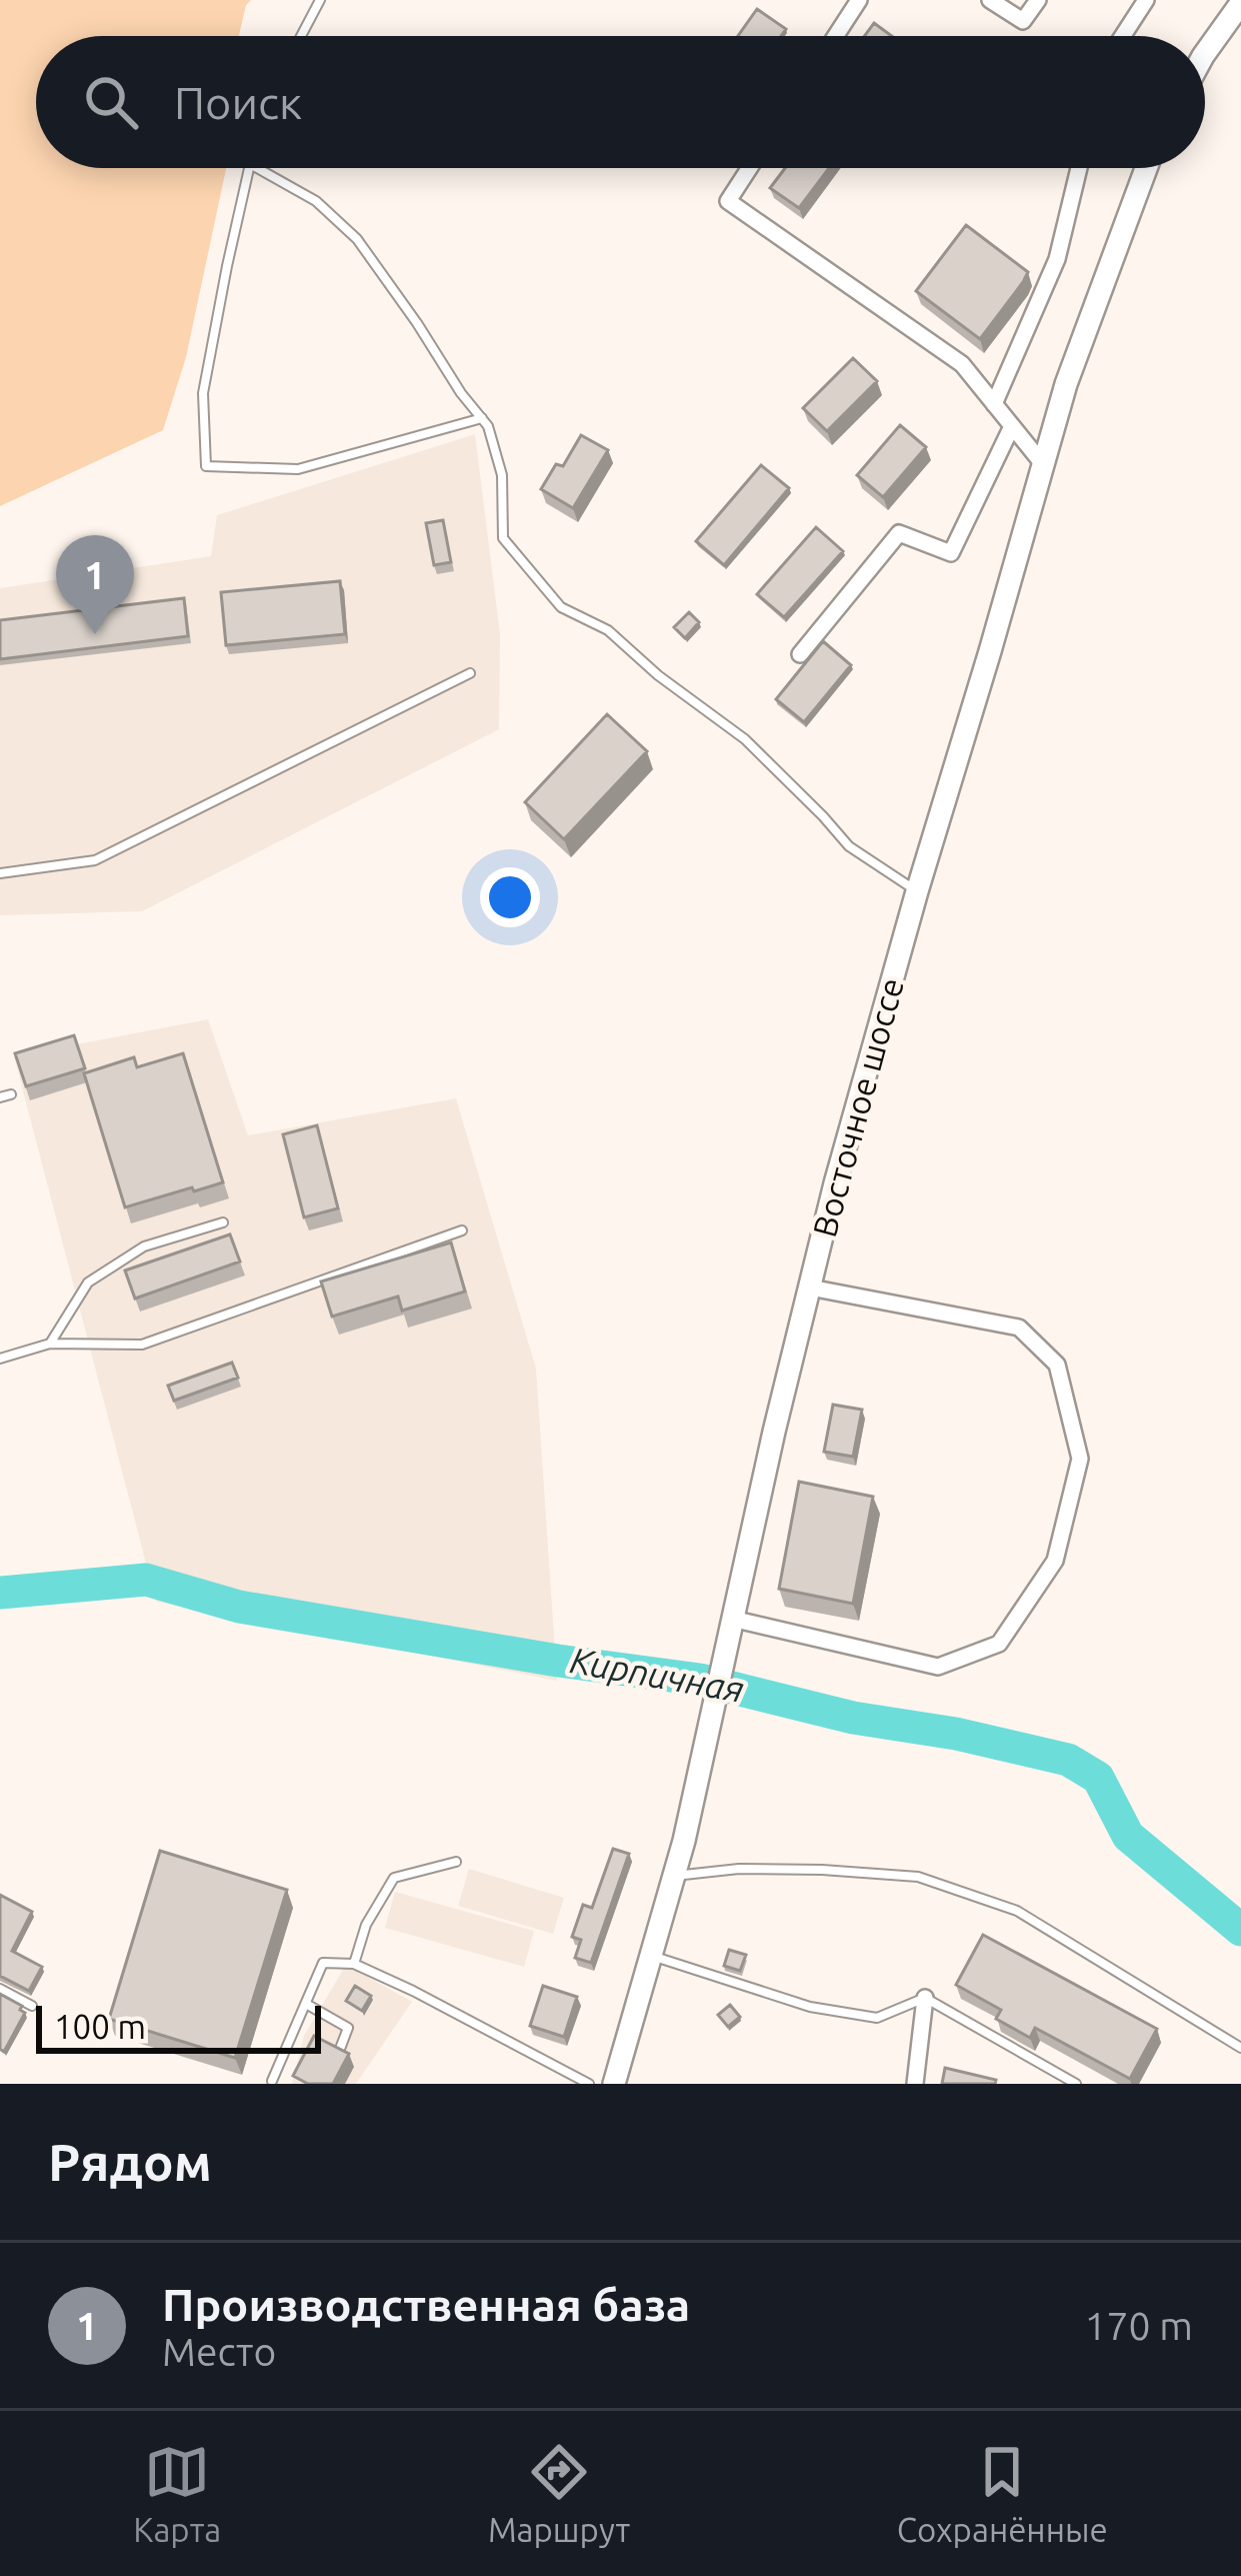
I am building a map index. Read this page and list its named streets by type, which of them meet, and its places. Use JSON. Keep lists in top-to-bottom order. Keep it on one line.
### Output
{"streets":{"street":["Восточное шоссе"]},"water":["Кирпичная"],"scale_bar":"100 m","page":{"search":"Поиск","pins":"1","scale":"100 m","heading":"Рядом","list":[{"mark":"1","name":"Производственная база","note":"Место","value":"170 m"}],"nav":["Карта","Маршрут","Сохранённые"]}}
